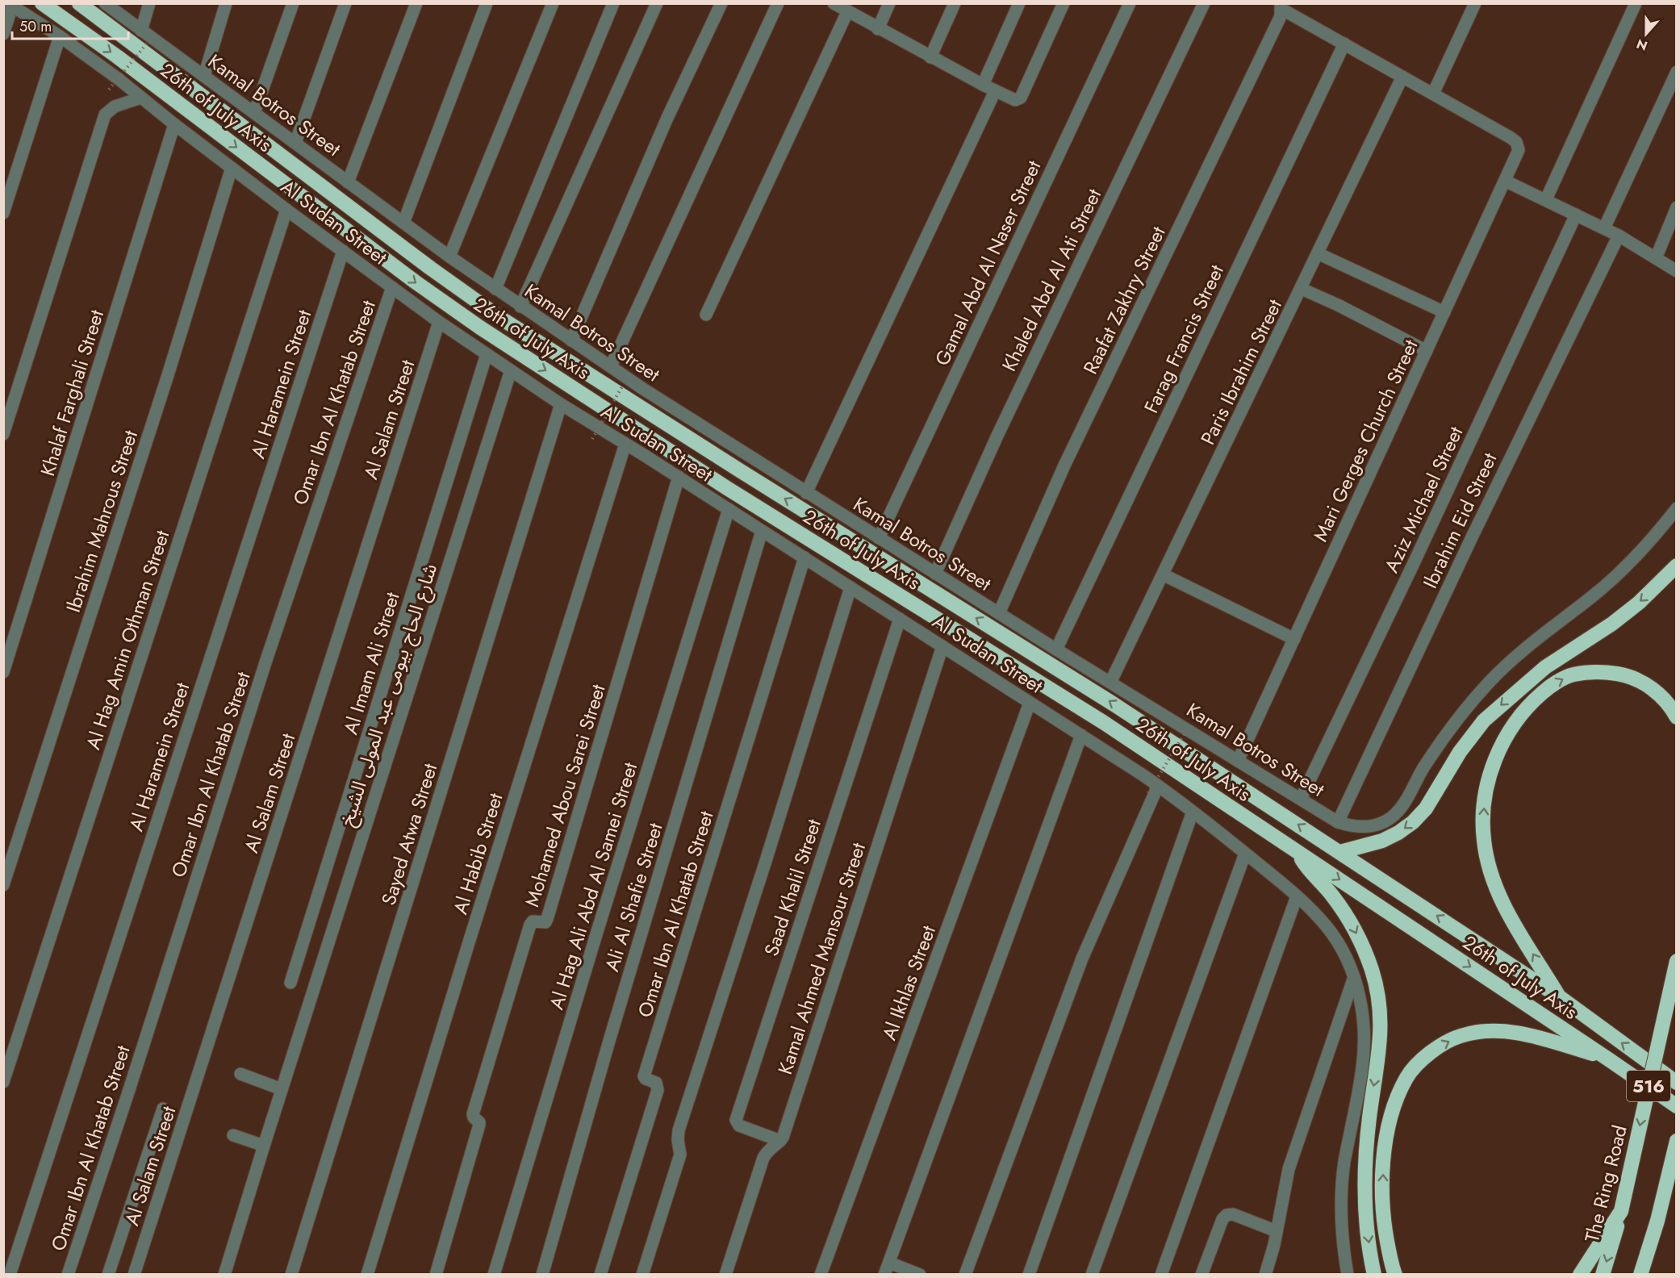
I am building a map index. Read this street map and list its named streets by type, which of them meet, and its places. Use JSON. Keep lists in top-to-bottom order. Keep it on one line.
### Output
{"streets":{"highway":["26th of July Axis","516","The Ring Road"],"street":["Kamal Botros Street","Al Sudan Street","Gamal Abd Al Naser Street","Khaled Abd Al Ati Street","Raafat Zakhry Street","Farag Francis Street","Paris Ibrahim Street","Al Haramein Street","Khalaf Farghali Street","Omar Ibn Al Khatab Street","Al Salam Street","Mari Gerges Church Street","Aziz Michael Street","Ibrahim Eid Street","Ibrahim Mahrous Street","Al Hag Amin Othman Street","Al Imam Ali Street","شارع الحاج بيومى عبد المولى الشيخ","Mohamed Abou Sarei Street","Sayed Atwa Street","Al Habib Street","Al Hag Ali Abd Al Samei Street","Saad Khalil Street","Ali Al Shafie Street","Kamal Ahmed Mansour Street","Al Ikhlas Street"]},"crossings":[["Kamal Botros Street","Gamal Abd Al Naser Street"],["Kamal Botros Street","Khaled Abd Al Ati Street"],["Kamal Botros Street","Raafat Zakhry Street"],["Kamal Botros Street","Farag Francis Street"],["Kamal Botros Street","Paris Ibrahim Street"],["Kamal Botros Street","Mari Gerges Church Street"],["Kamal Botros Street","Aziz Michael Street"],["Kamal Botros Street","Ibrahim Eid Street"],["Al Sudan Street","Al Haramein Street"],["Al Sudan Street","Khalaf Farghali Street"],["Al Sudan Street","Omar Ibn Al Khatab Street"],["Al Sudan Street","Al Salam Street"],["Al Sudan Street","Ibrahim Mahrous Street"],["Al Sudan Street","Al Hag Amin Othman Street"],["Al Sudan Street","Al Imam Ali Street"],["Al Sudan Street","شارع الحاج بيومى عبد المولى الشيخ"],["Al Sudan Street","Mohamed Abou Sarei Street"],["Al Sudan Street","Sayed Atwa Street"],["Al Sudan Street","Al Habib Street"],["Al Sudan Street","Al Hag Ali Abd Al Samei Street"],["Al Sudan Street","Saad Khalil Street"],["Al Sudan Street","Ali Al Shafie Street"],["Al Sudan Street","Kamal Ahmed Mansour Street"],["Al Sudan Street","Al Ikhlas Street"],["Saad Khalil Street","Kamal Ahmed Mansour Street"]],"scale_bar":"50 m","north":"bottom"}
